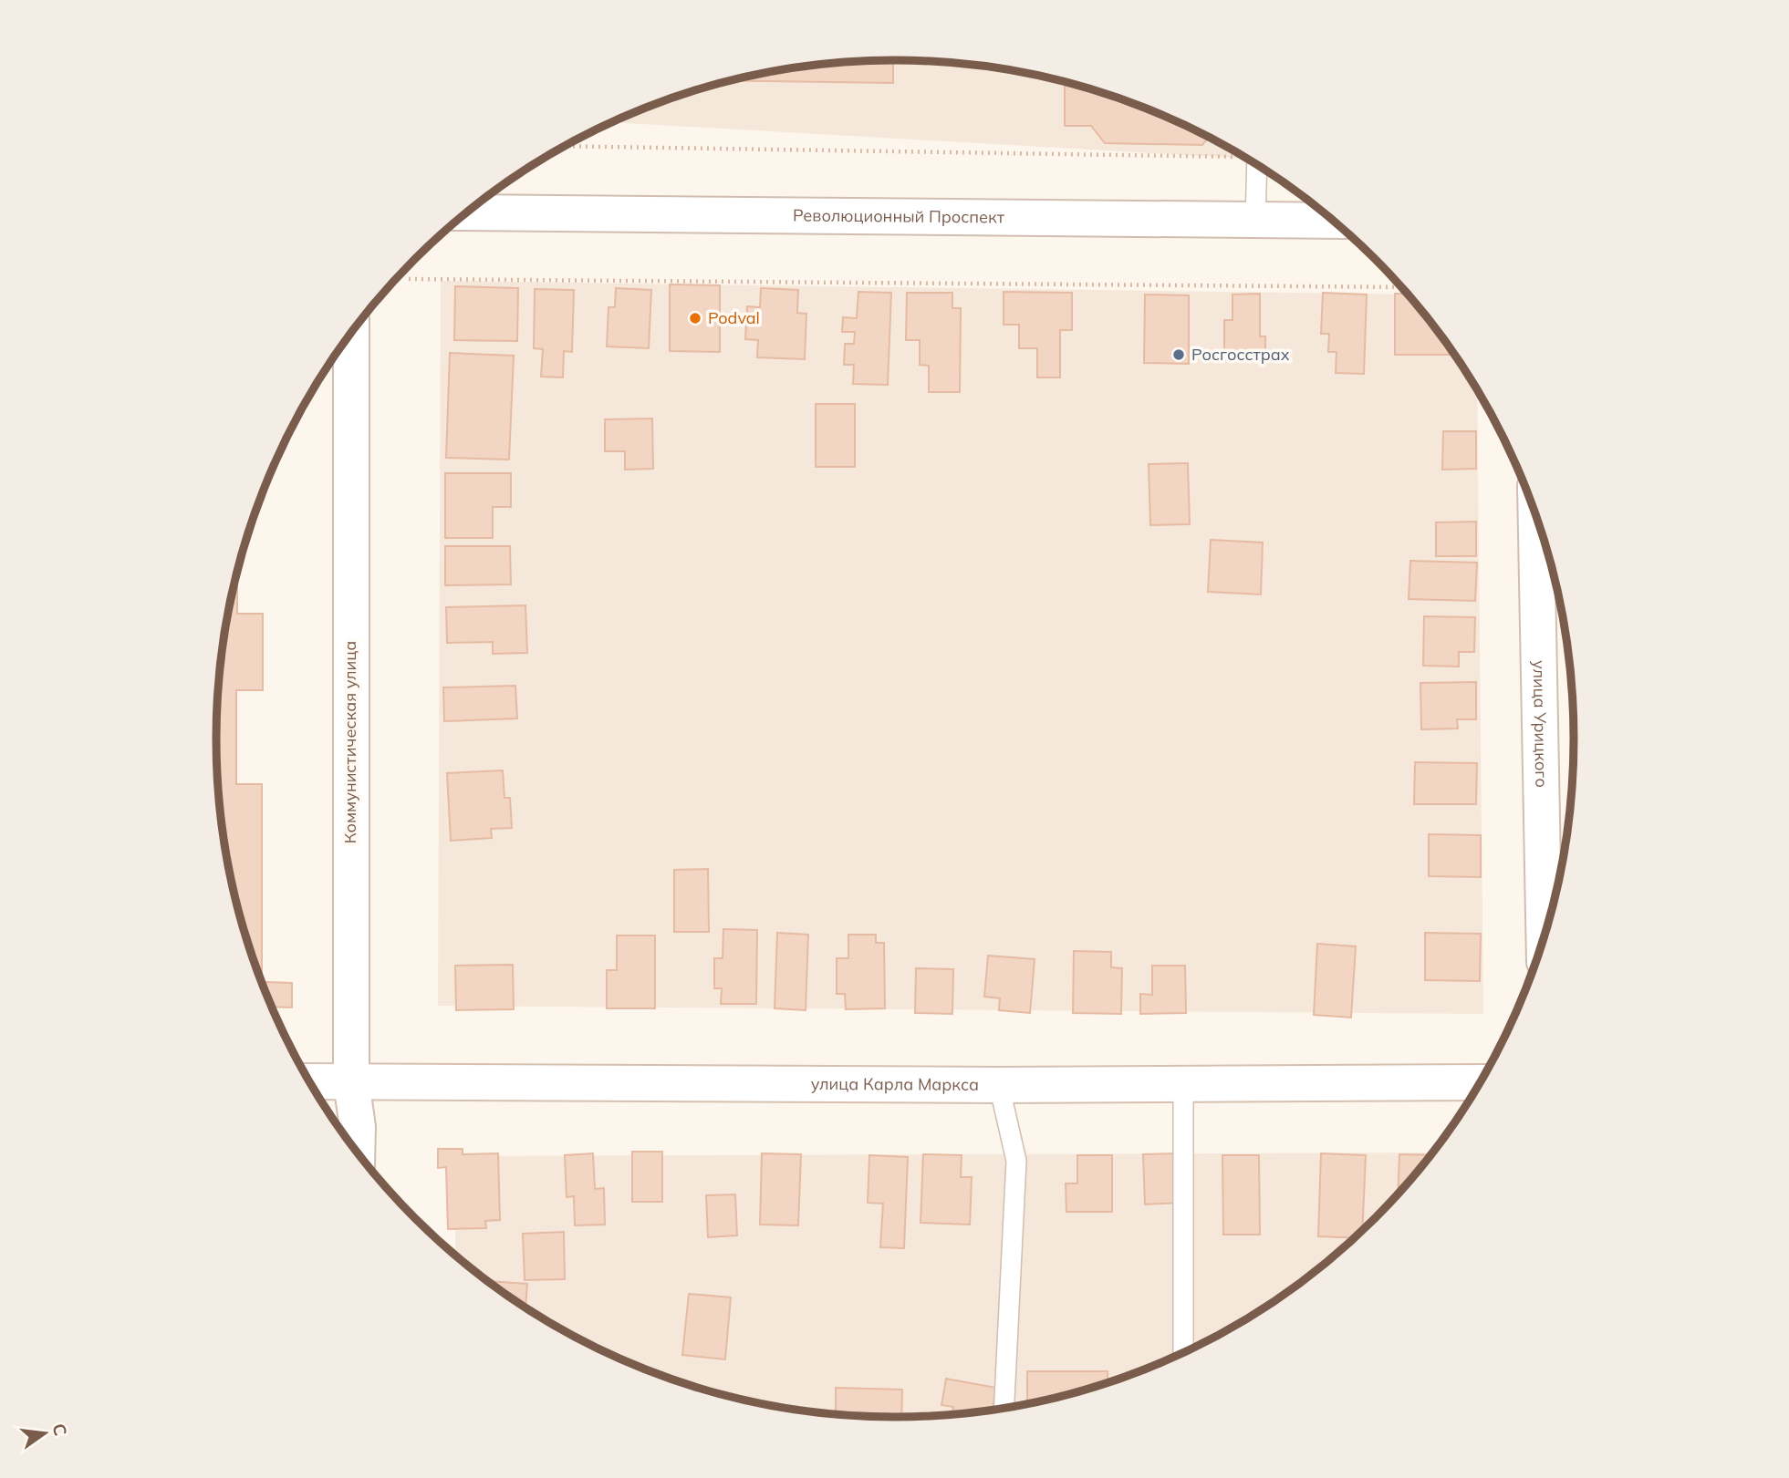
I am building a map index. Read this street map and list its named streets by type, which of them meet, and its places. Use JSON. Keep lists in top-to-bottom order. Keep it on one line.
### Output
{"streets":{"street":["Революционный Проспект","улица Урицкого","Коммунистическая улица","улица Карла Маркса"]},"crossings":[["Коммунистическая улица","улица Карла Маркса"]],"places":["Podval","Росгосстрах"],"north":"right"}
